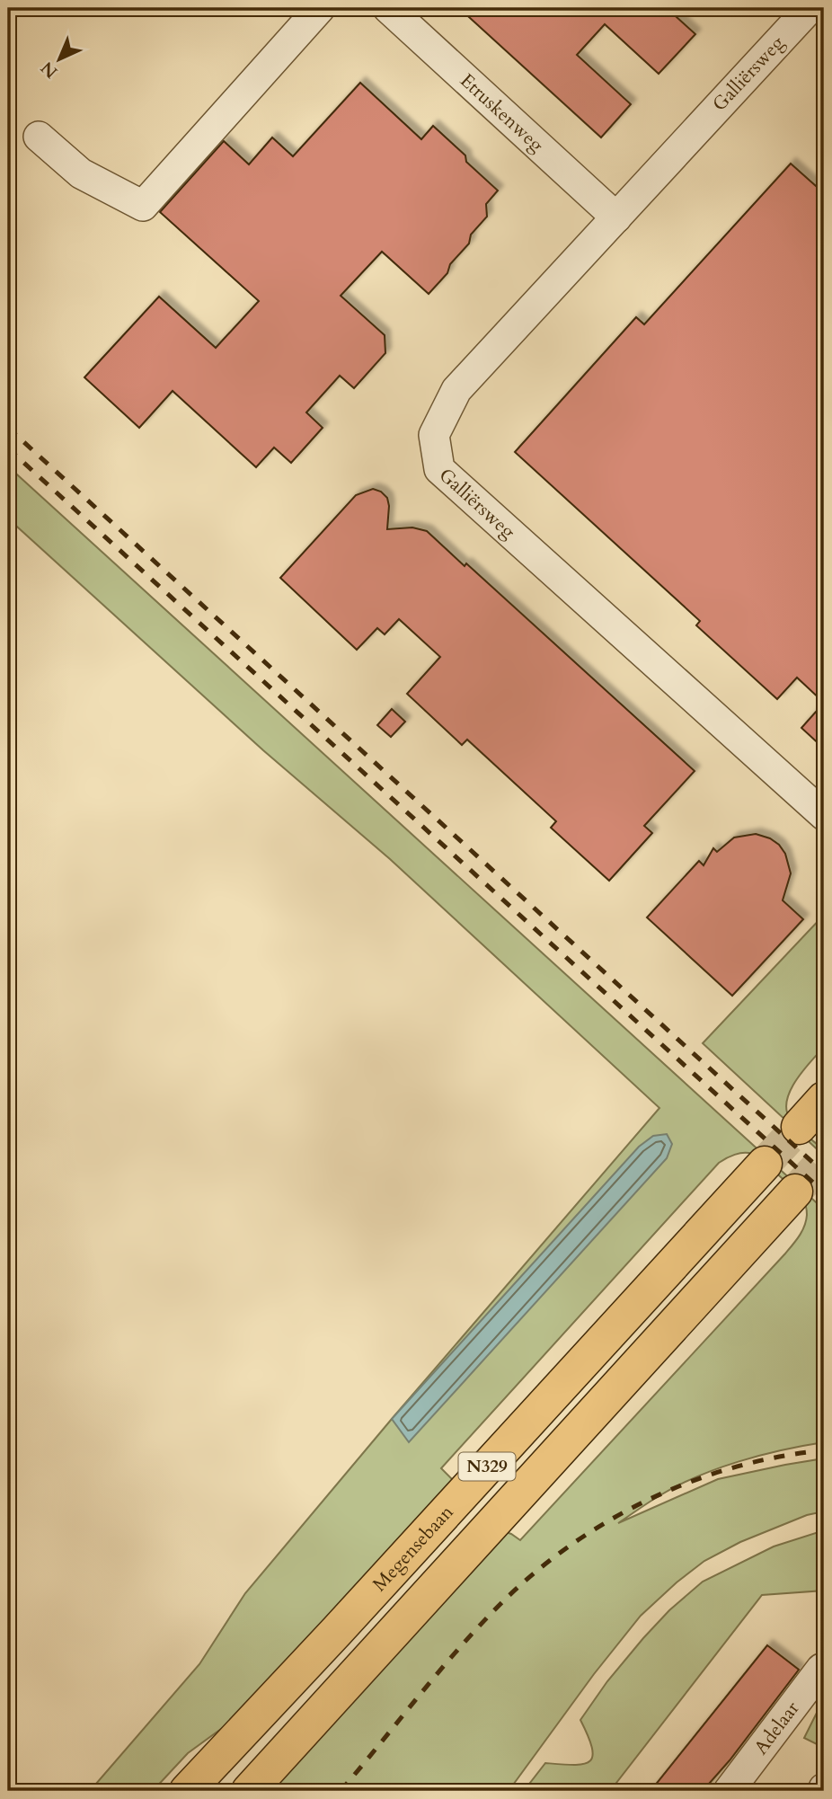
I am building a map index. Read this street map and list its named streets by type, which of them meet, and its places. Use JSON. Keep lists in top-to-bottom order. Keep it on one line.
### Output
{"streets":{"main road":["N329","Megensebaan"],"street":["Galliërsweg","Etruskenweg","Adelaar"]},"crossings":[["Galliërsweg","Etruskenweg"]],"north":"bottom left"}
